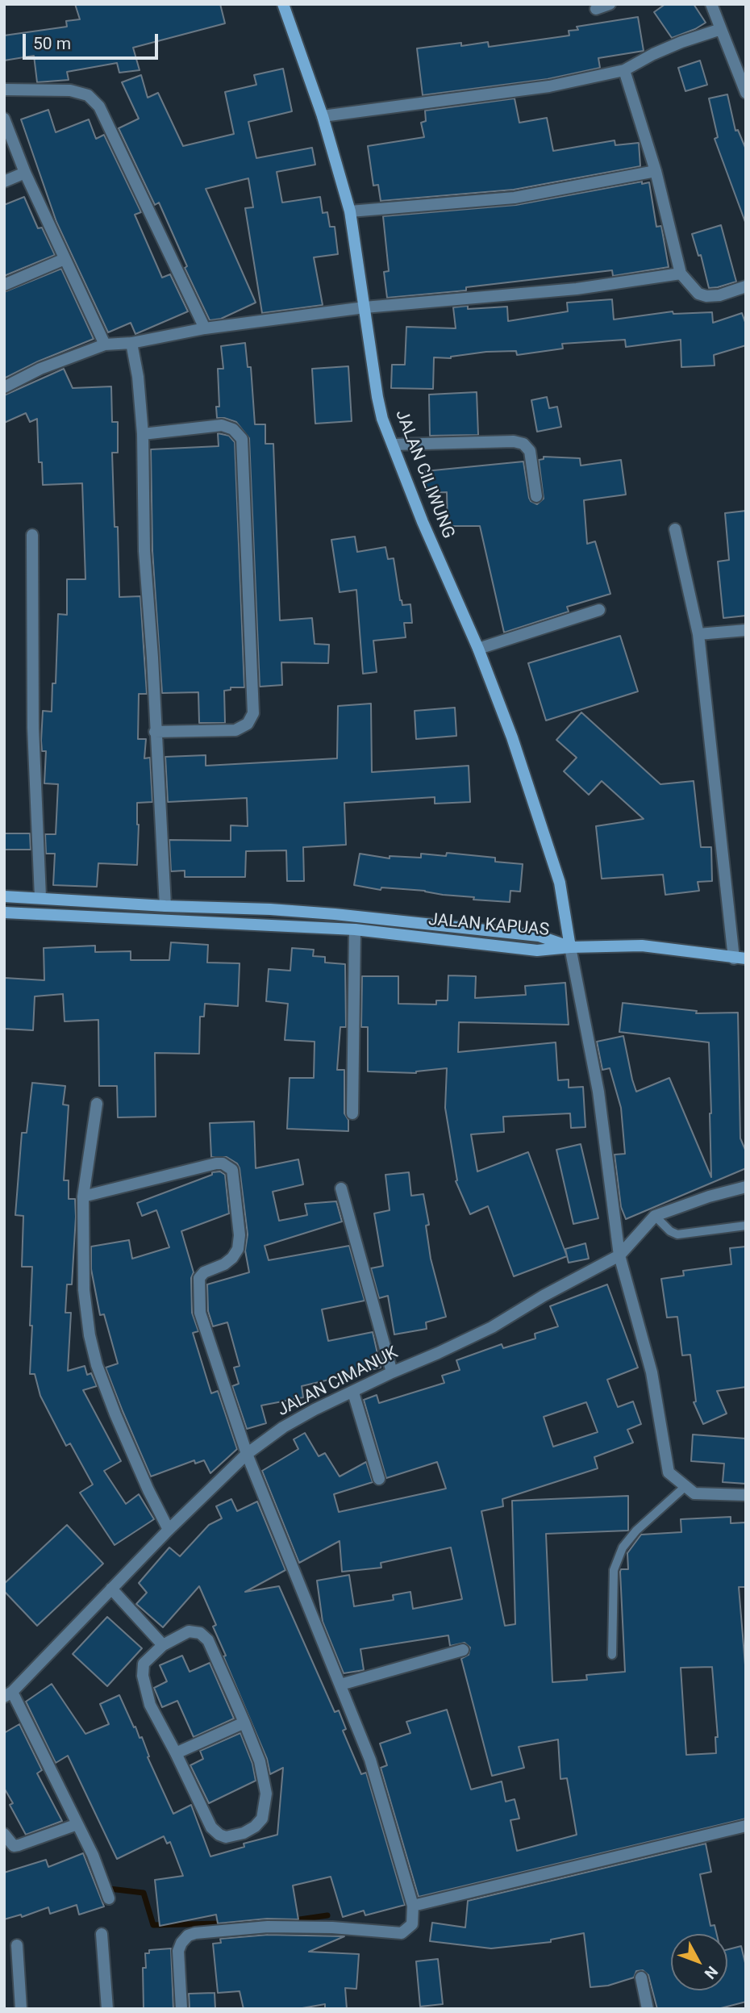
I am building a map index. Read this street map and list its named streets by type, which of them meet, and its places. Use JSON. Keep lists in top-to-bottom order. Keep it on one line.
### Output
{"streets":{"street":["JALAN CILIWUNG","JALAN KAPUAS","JALAN CIMANUK"]},"crossings":[["JALAN CILIWUNG","JALAN KAPUAS"]],"scale_bar":"50 m","north":"bottom right"}
